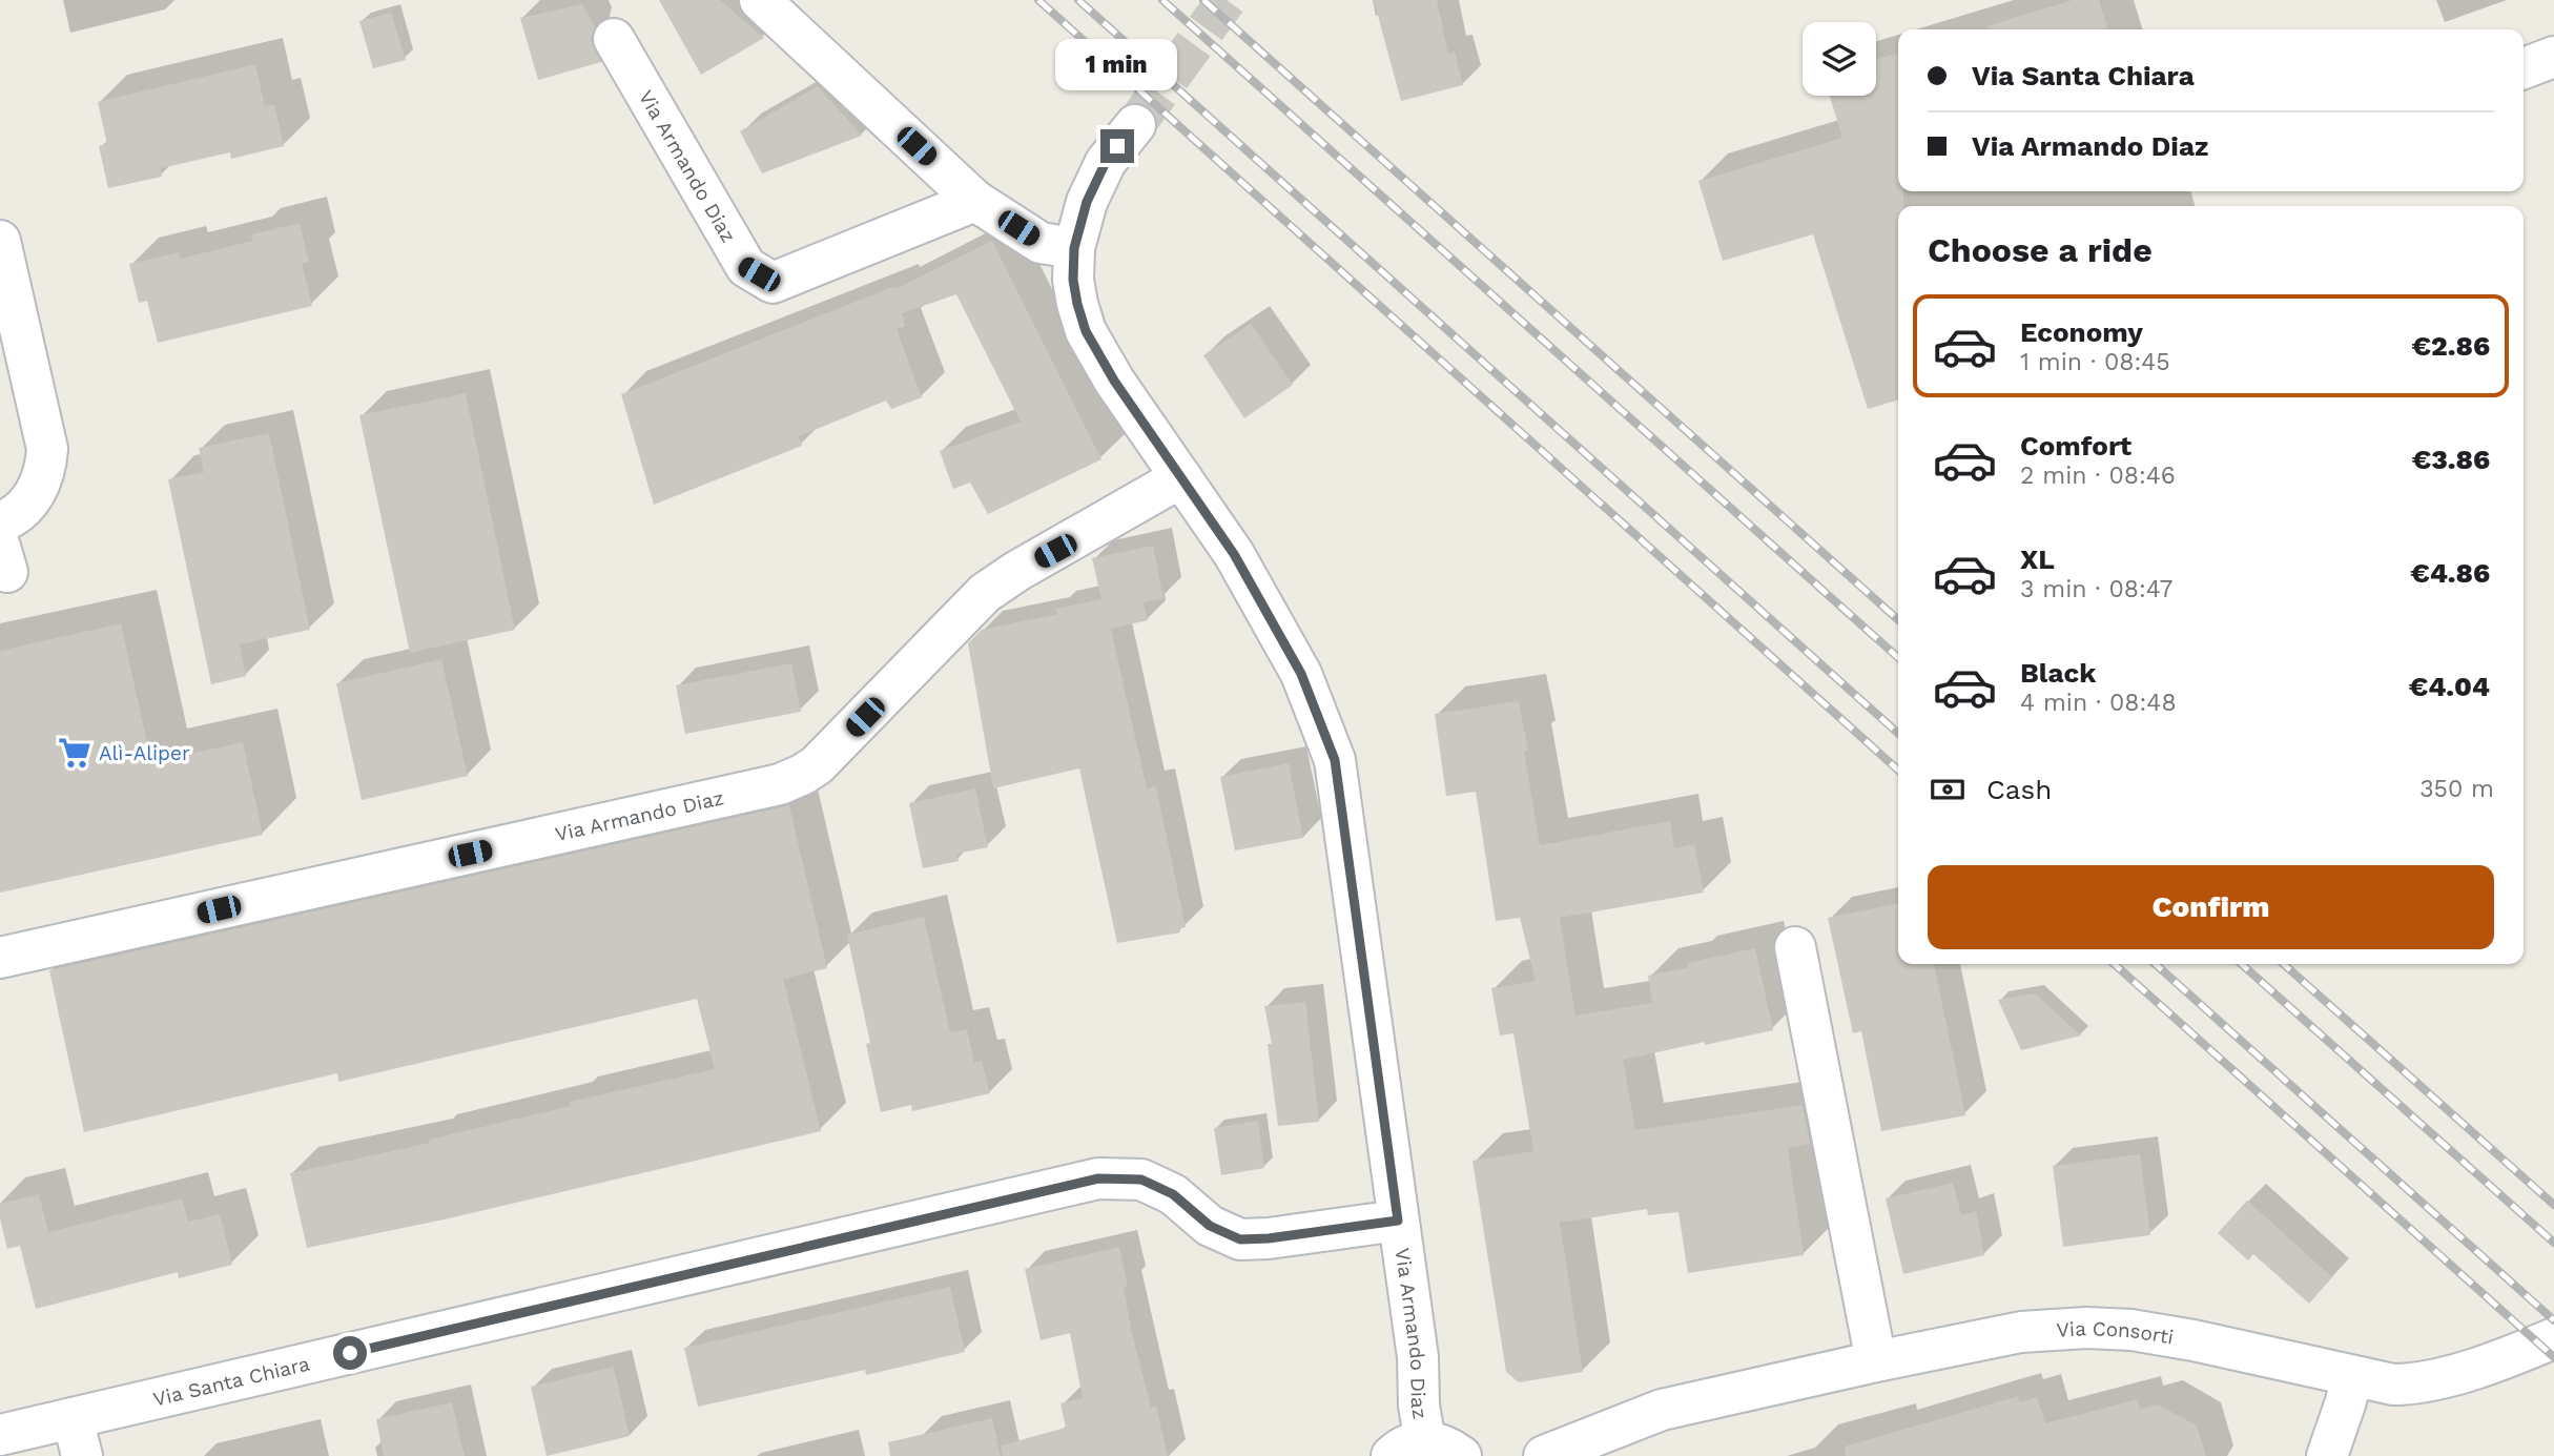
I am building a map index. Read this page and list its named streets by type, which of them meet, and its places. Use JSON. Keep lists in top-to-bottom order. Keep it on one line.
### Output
{"streets":{"street":["Via Armando Diaz","Via Consorti","Via Santa Chiara"]},"crossings":[["Via Armando Diaz","Via Santa Chiara"]],"places":{"supermarket":["Alì-Aliper"]},"page":{"banner":["Via Santa Chiara","Via Armando Diaz"],"bubble":"1 min","heading":"Choose a ride","list":[{"name":"Economy","note":"1 min · 08:45","value":"€2.86"},{"name":"Comfort","note":"2 min · 08:46","value":"€3.86"},{"name":"XL","note":"3 min · 08:47","value":"€4.86"},{"name":"Black","note":"4 min · 08:48","value":"€4.04"}],"pay":["Cash","350 m"],"buttons":"Confirm"}}
